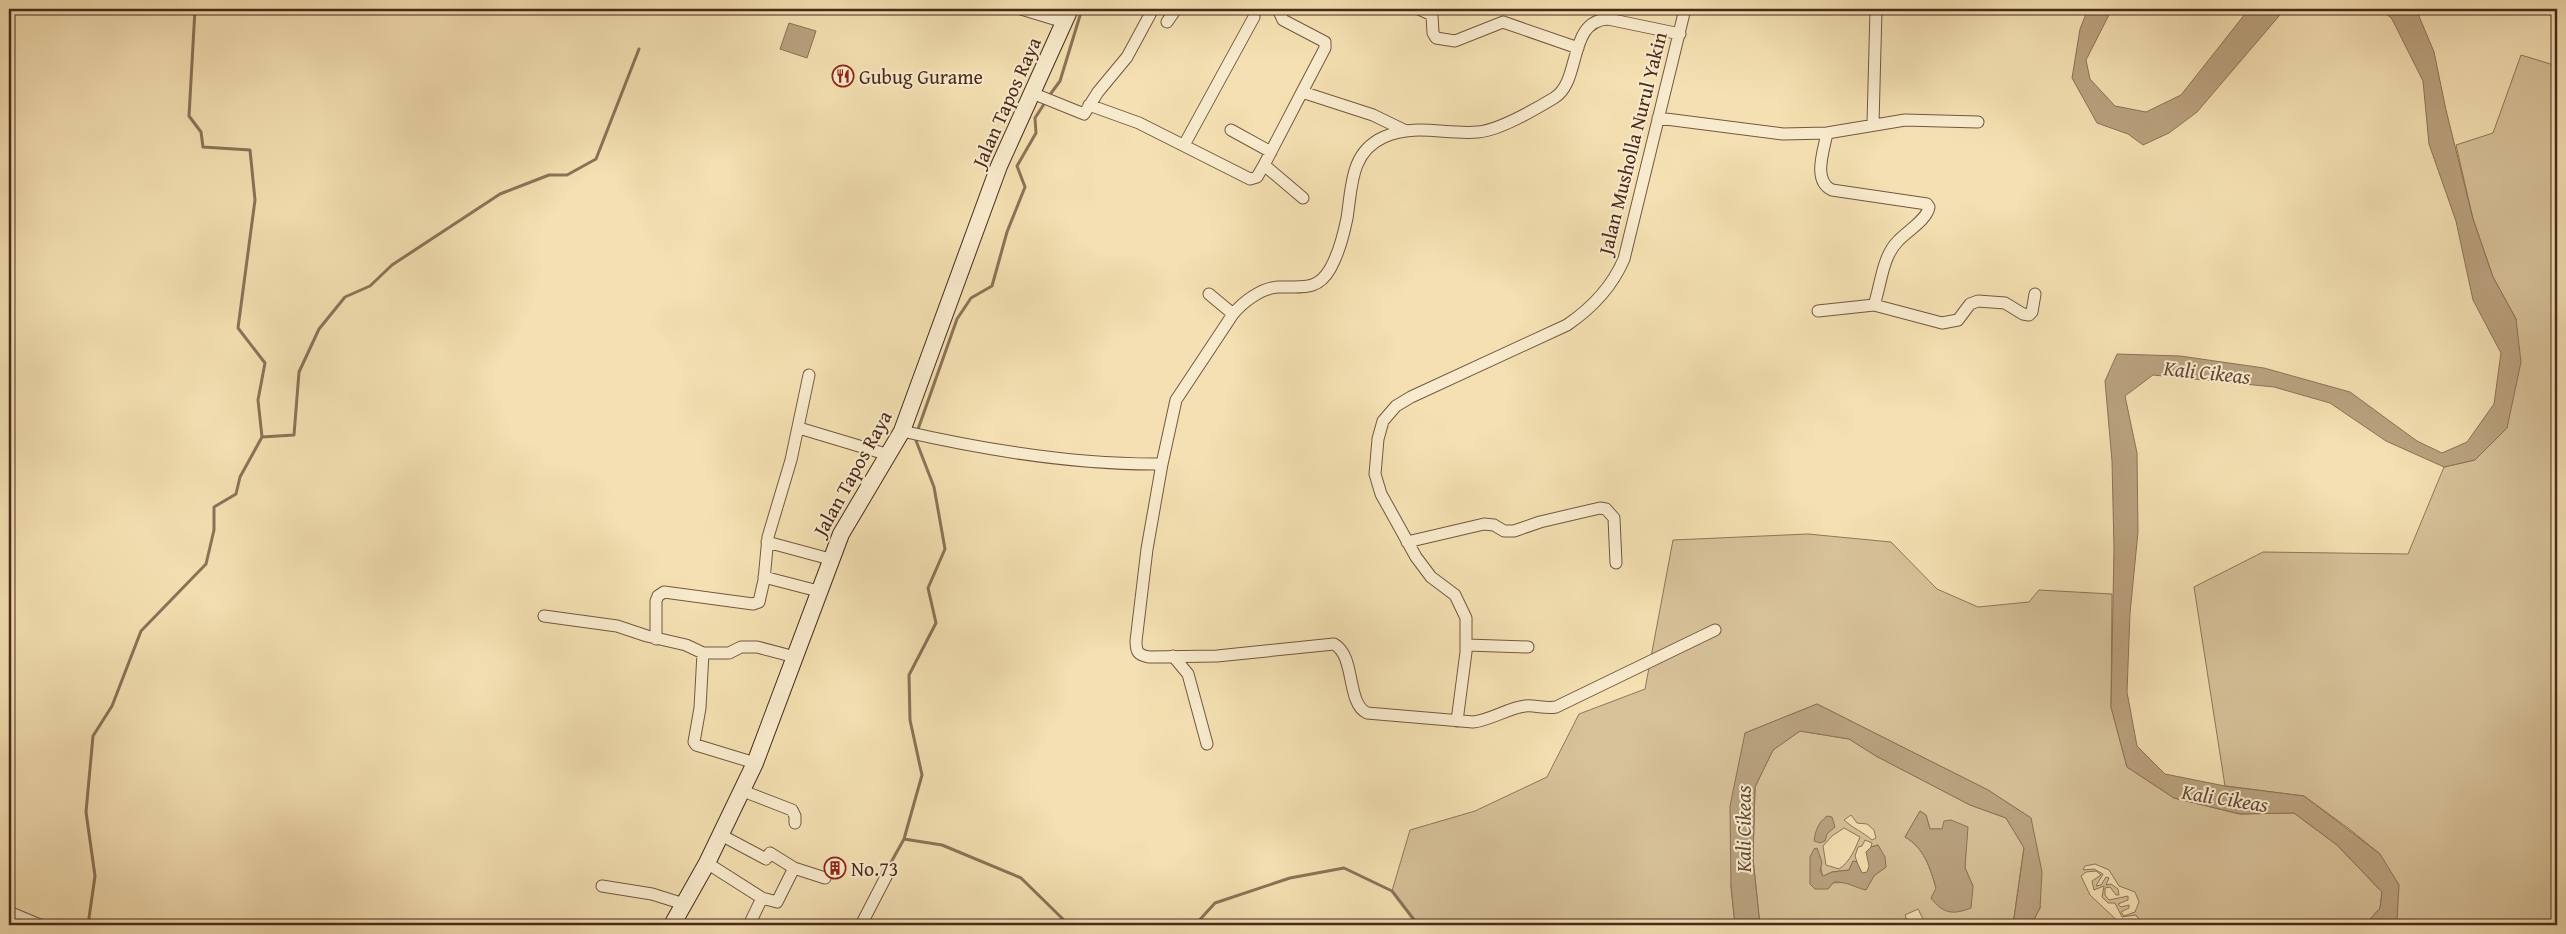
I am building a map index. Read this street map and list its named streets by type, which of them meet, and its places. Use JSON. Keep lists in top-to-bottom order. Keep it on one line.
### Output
{"streets":{"main road":["Jalan Tapos Raya"],"street":["Jalan Musholla Nurul Yakin"]},"water":["Kali Cikeas"],"places":{"restaurant":["Gubug Gurame"],"building":["No.73"]}}
